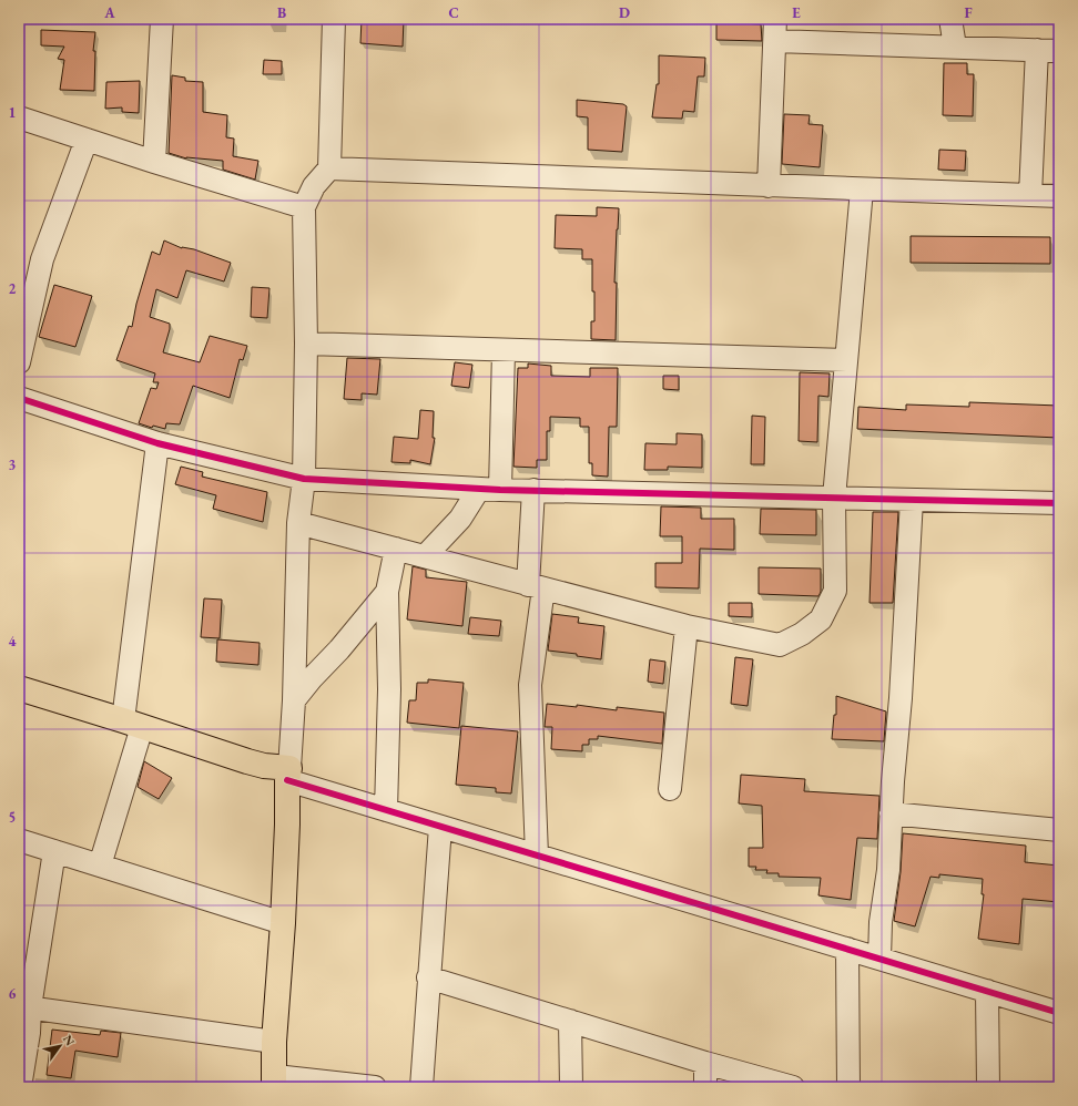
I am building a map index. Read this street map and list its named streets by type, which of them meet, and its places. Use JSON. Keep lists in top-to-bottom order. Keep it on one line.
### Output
{"north":"top right","grid":{"columns":["A","B","C","D","E","F"],"rows":["1","2","3","4","5","6"]}}
